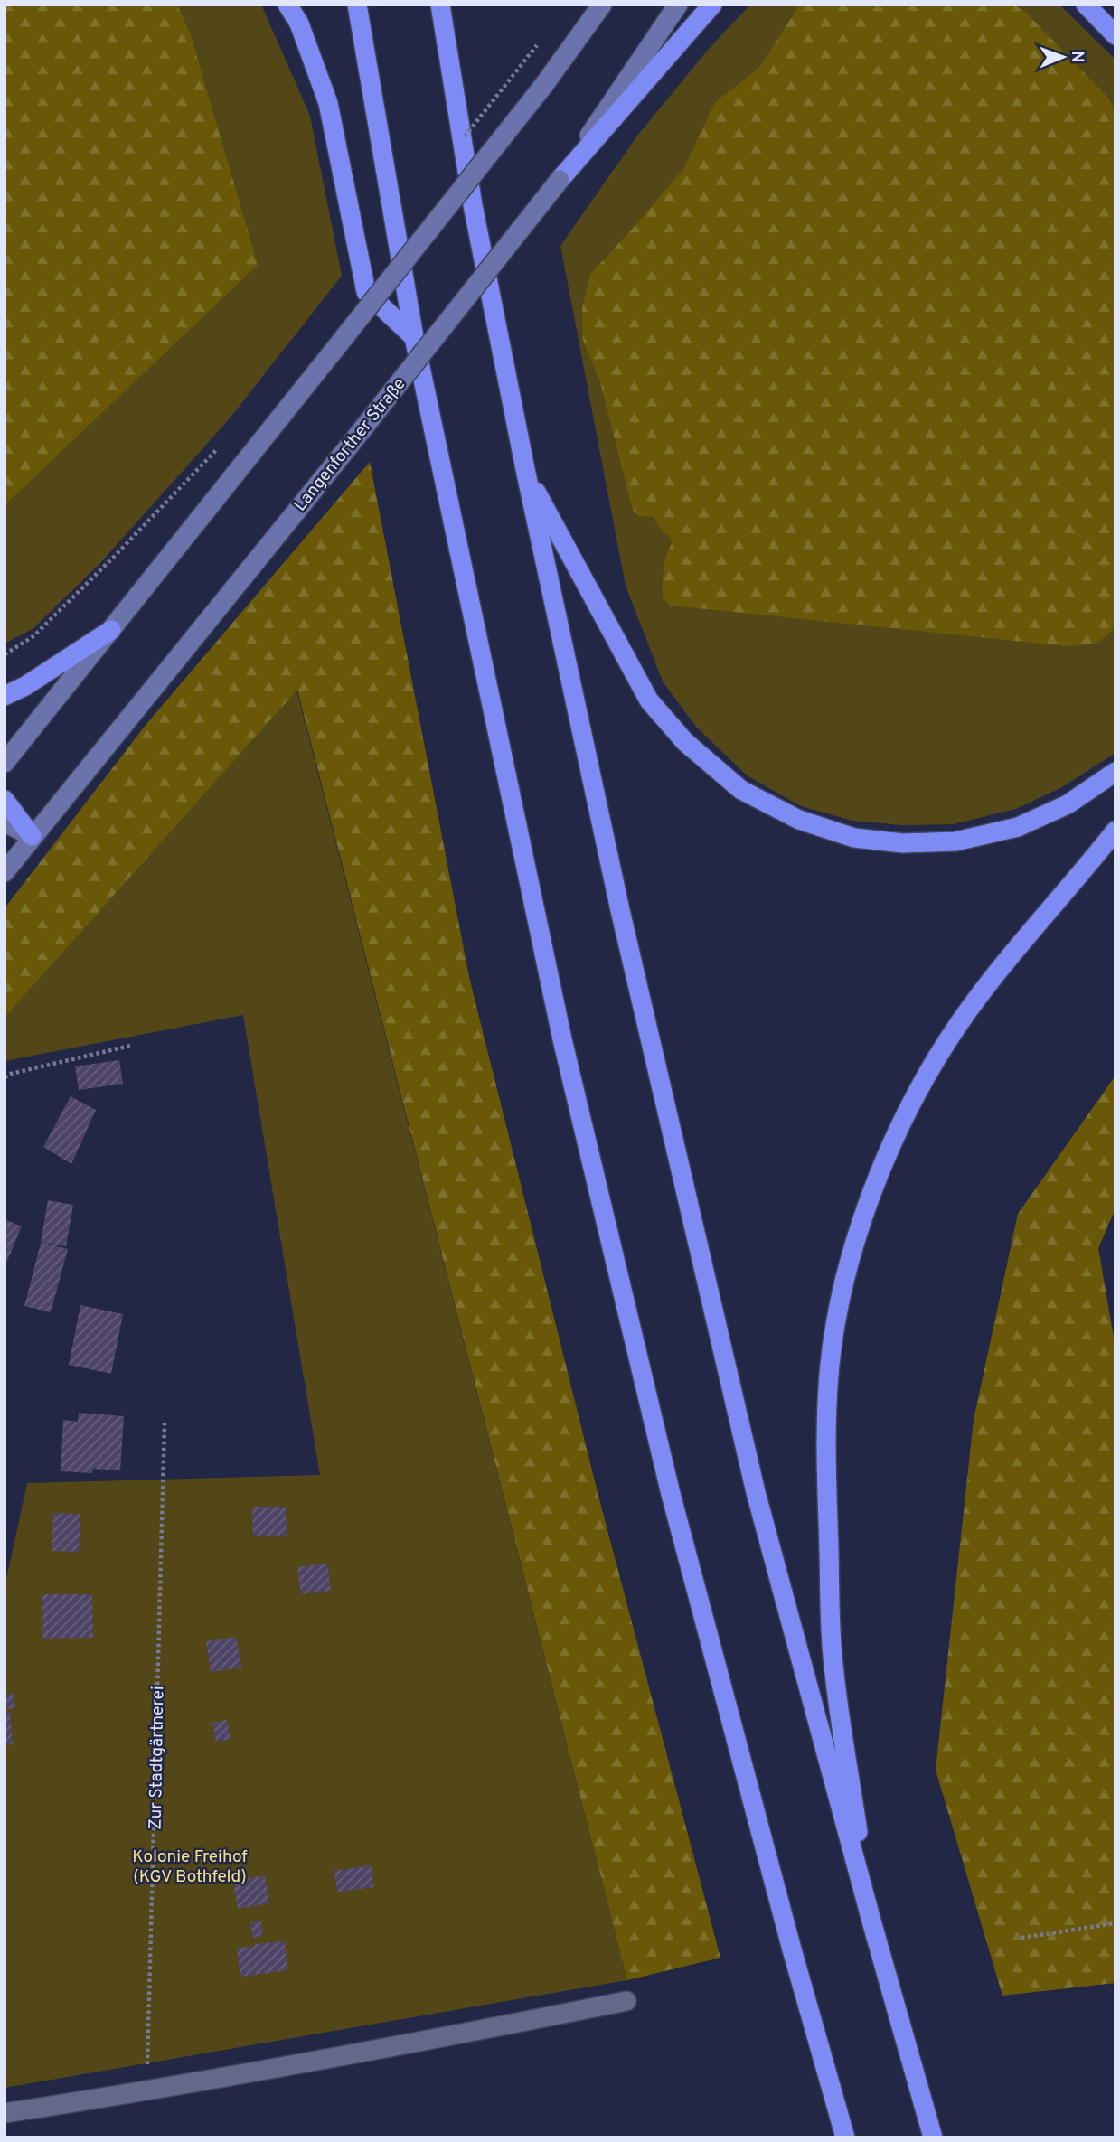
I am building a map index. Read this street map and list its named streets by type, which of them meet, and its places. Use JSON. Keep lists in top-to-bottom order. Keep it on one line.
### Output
{"streets":{"main road":["Langenforther Straße"],"path":["Zur Stadtgärtnerei"]},"parks":["Kolonie Freihof (KGV Bothfeld)"],"north":"right"}
